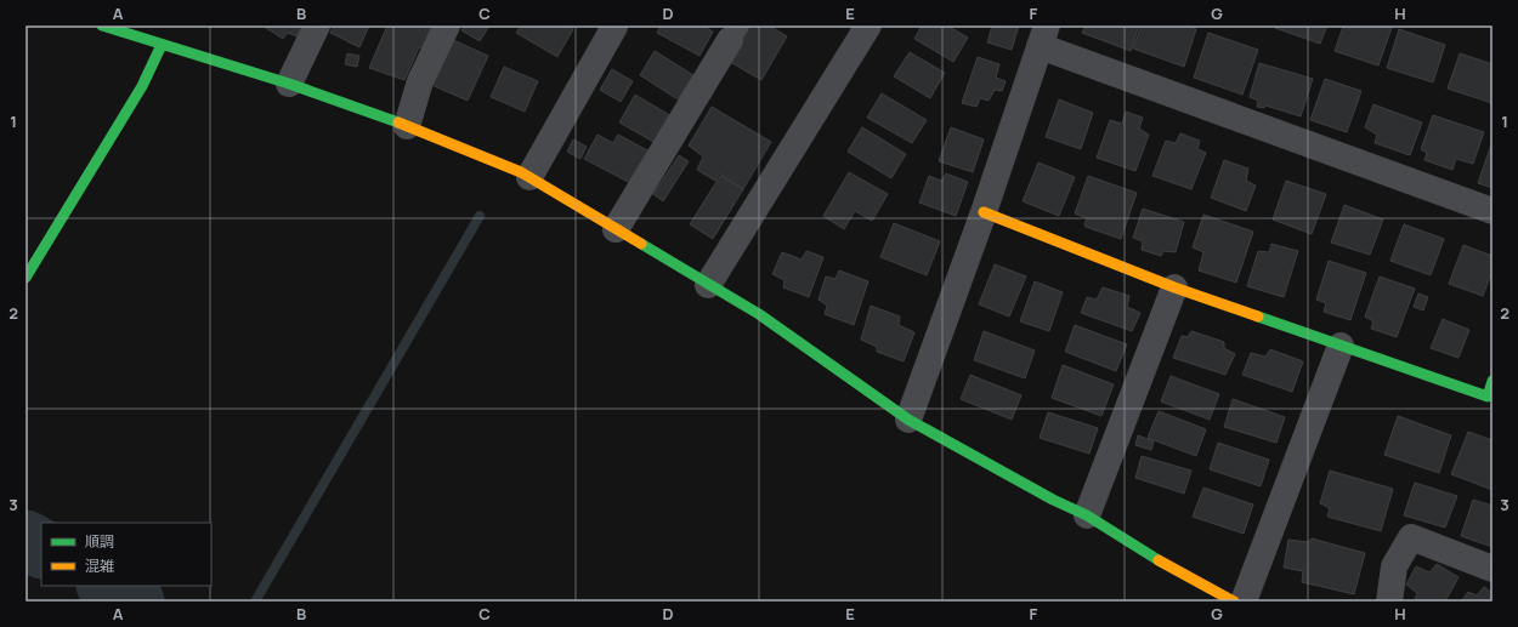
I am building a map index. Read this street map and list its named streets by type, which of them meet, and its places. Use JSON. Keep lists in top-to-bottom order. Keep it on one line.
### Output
{"legend":["順調","混雑"],"grid":{"columns":["A","B","C","D","E","F","G","H"],"rows":["1","2","3"]}}
